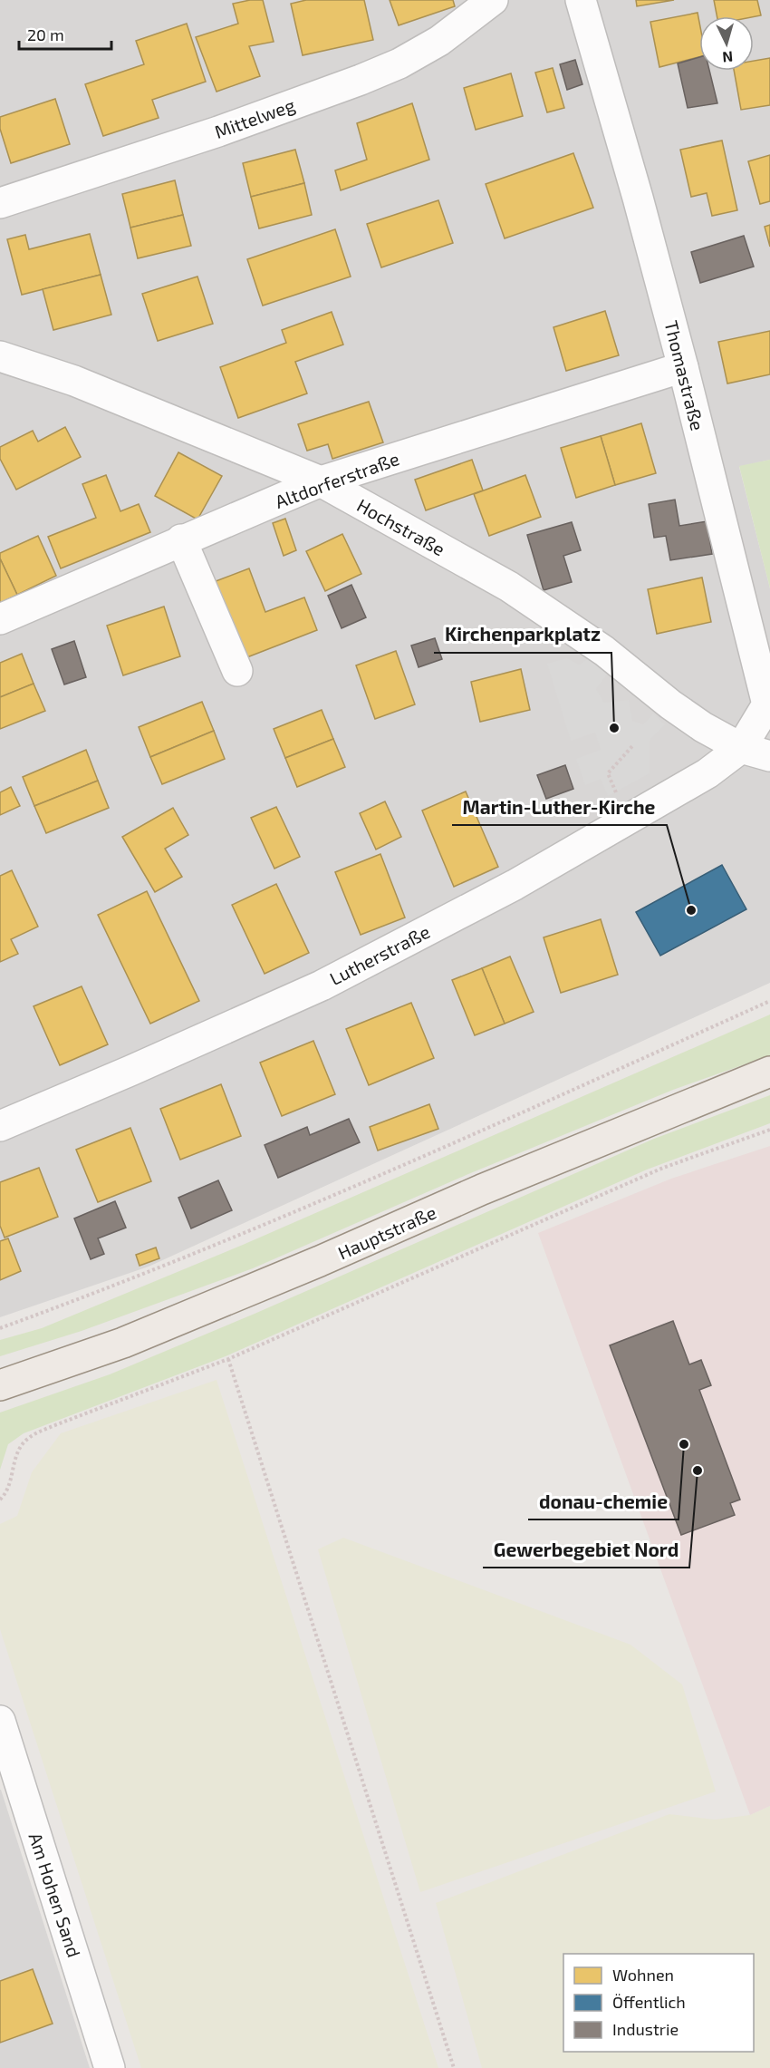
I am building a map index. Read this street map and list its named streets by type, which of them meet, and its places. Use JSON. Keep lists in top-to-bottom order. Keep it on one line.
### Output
{"streets":{"main road":["Hauptstraße"],"street":["Mittelweg","Thomastraße","Altdorferstraße","Hochstraße","Lutherstraße","Am Hohen Sand"]},"crossings":[["Thomastraße","Altdorferstraße"],["Thomastraße","Hochstraße"],["Thomastraße","Lutherstraße"],["Altdorferstraße","Hochstraße"],["Hochstraße","Lutherstraße"]],"places":["Kirchenparkplatz","Martin-Luther-Kirche","donau-chemie","Gewerbegebiet Nord"],"legend":["Wohnen","Öffentlich","Industrie"],"scale_bar":"20 m","north":"bottom"}
